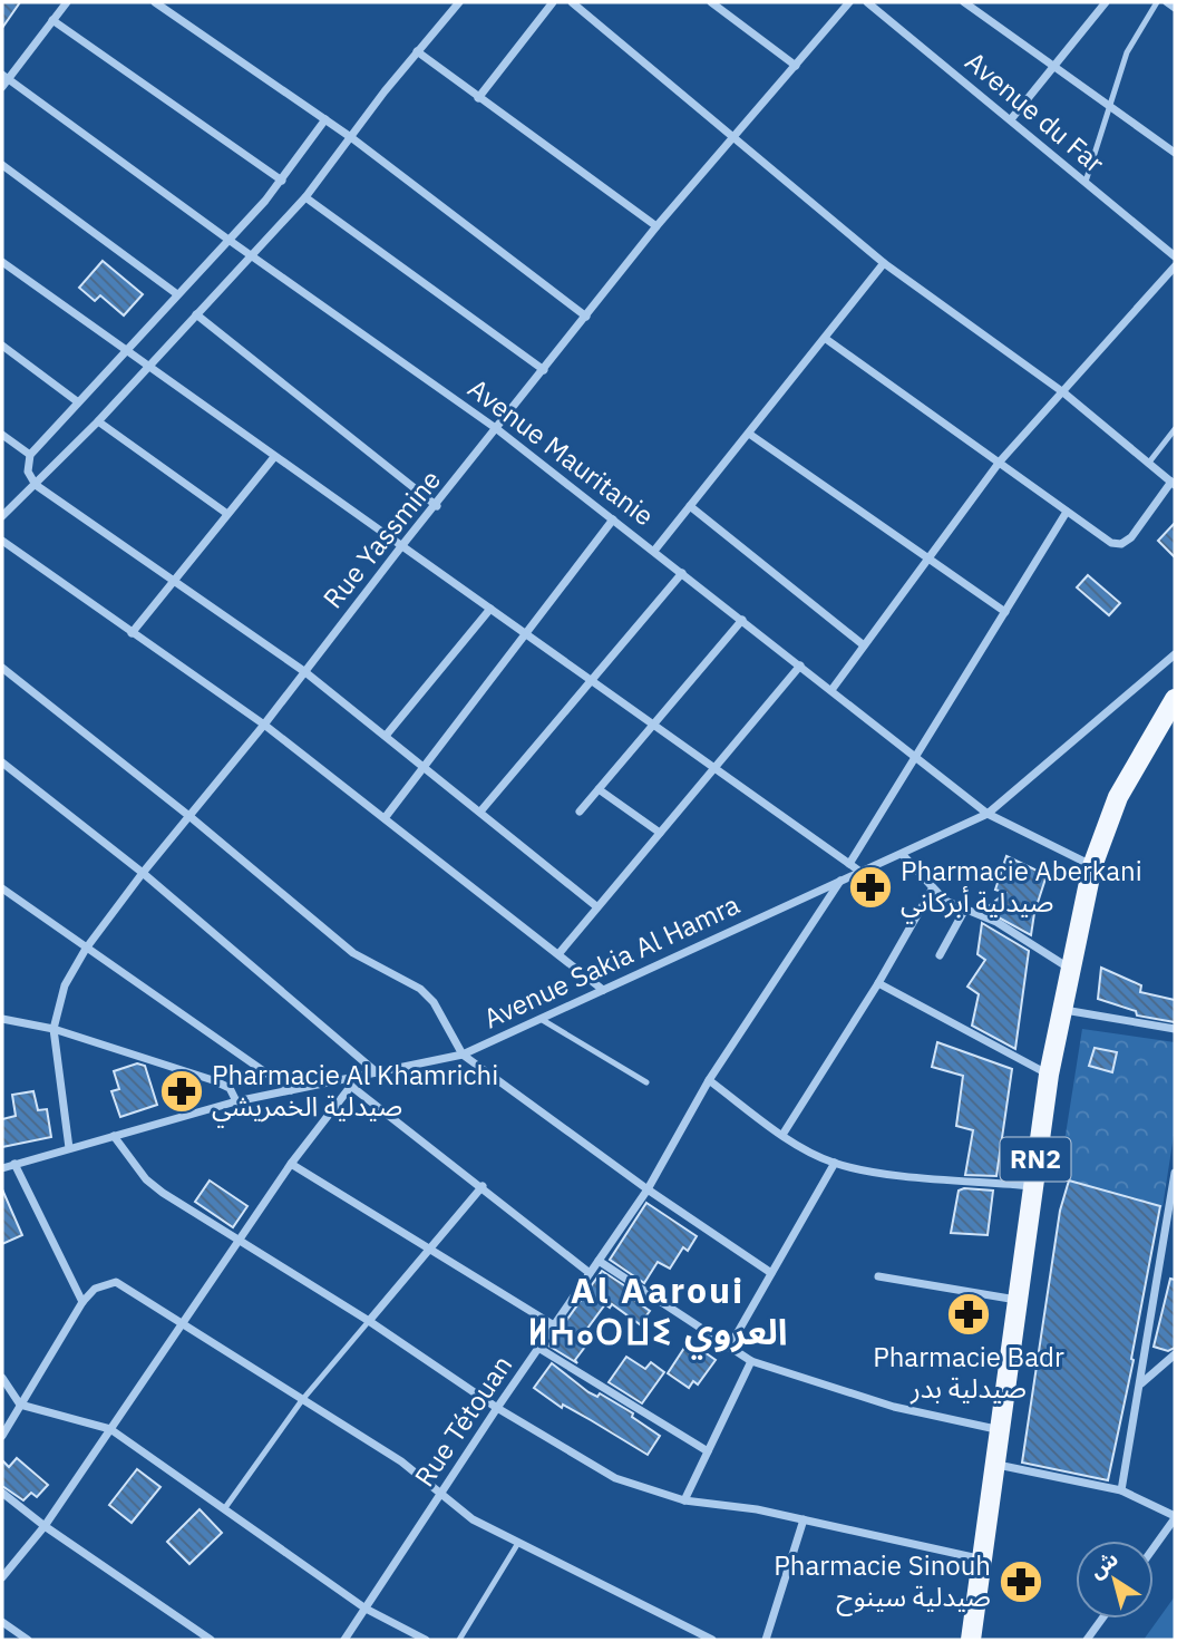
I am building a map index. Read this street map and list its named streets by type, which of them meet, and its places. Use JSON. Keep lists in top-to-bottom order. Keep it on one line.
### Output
{"streets":{"main road":["RN2"],"street":["Avenue du Far","Avenue Mauritanie","Rue Yassmine","Avenue Sakia Al Hamra","Rue Tétouan"]},"crossings":[["Avenue Mauritanie","Rue Yassmine"],["Avenue Mauritanie","Avenue Sakia Al Hamra"],["Avenue Mauritanie","RN2"],["Rue Yassmine","Avenue Sakia Al Hamra"]],"districts":["Al Aaroui ⵍⵄⴰⵔⵡⵉ العروي"],"places":{"pharmacy":["Pharmacie Aberkani صيدلية أبركاني","Pharmacie Al Khamrichi صيدلية الخمريشي","Pharmacie Badr صيدلية بدر","Pharmacie Sinouh صيدلية سينوح"]},"north":"top left"}
